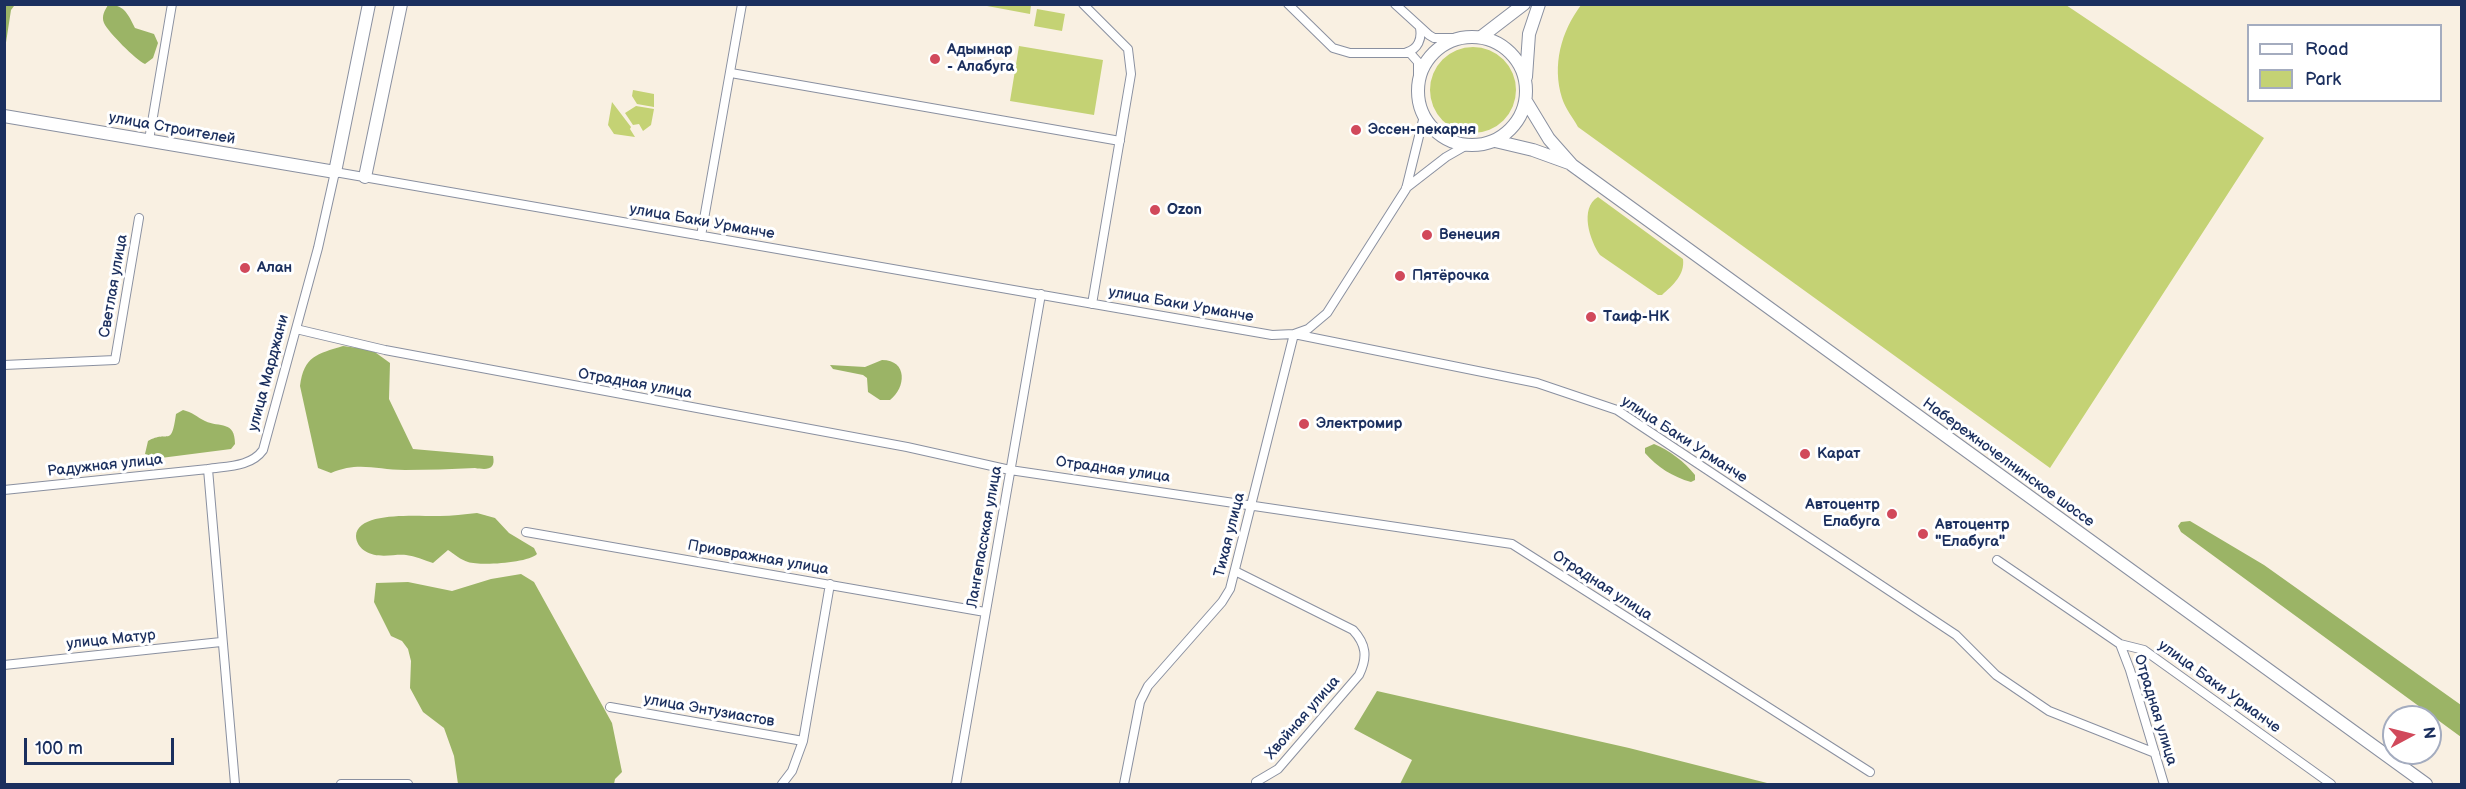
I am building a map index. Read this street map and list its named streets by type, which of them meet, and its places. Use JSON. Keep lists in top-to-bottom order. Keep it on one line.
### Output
{"streets":{"main road":["улица Строителей","улица Марджани","Набережночелнинское шоссе"],"street":["улица Баки Урманче","Светлая улица","Отрадная улица","Радужная улица","Тихая улица","Лангепасская улица","Приовражная улица","улица Матур","улица Энтузиастов","Хвойная улица"]},"crossings":[["улица Строителей","улица Баки Урманче"],["улица Строителей","улица Марджани"],["улица Баки Урманче","улица Марджани"],["улица Баки Урманче","Отрадная улица"],["улица Баки Урманче","Тихая улица"],["улица Баки Урманче","Лангепасская улица"],["улица Марджани","Отрадная улица"],["улица Марджани","Радужная улица"],["Отрадная улица","Тихая улица"],["Отрадная улица","Лангепасская улица"],["Тихая улица","Хвойная улица"],["Лангепасская улица","Приовражная улица"]],"places":["Адымнар - Алабуга","Эссен-пекарня","Ozon","Венеция","Алан","Пятёрочка","Таиф-НК","Электромир","Карат","Автоцентр Елабуга","Автоцентр \"Елабуга\""],"legend":["Road","Park"],"scale_bar":"100 m","north":"right"}
